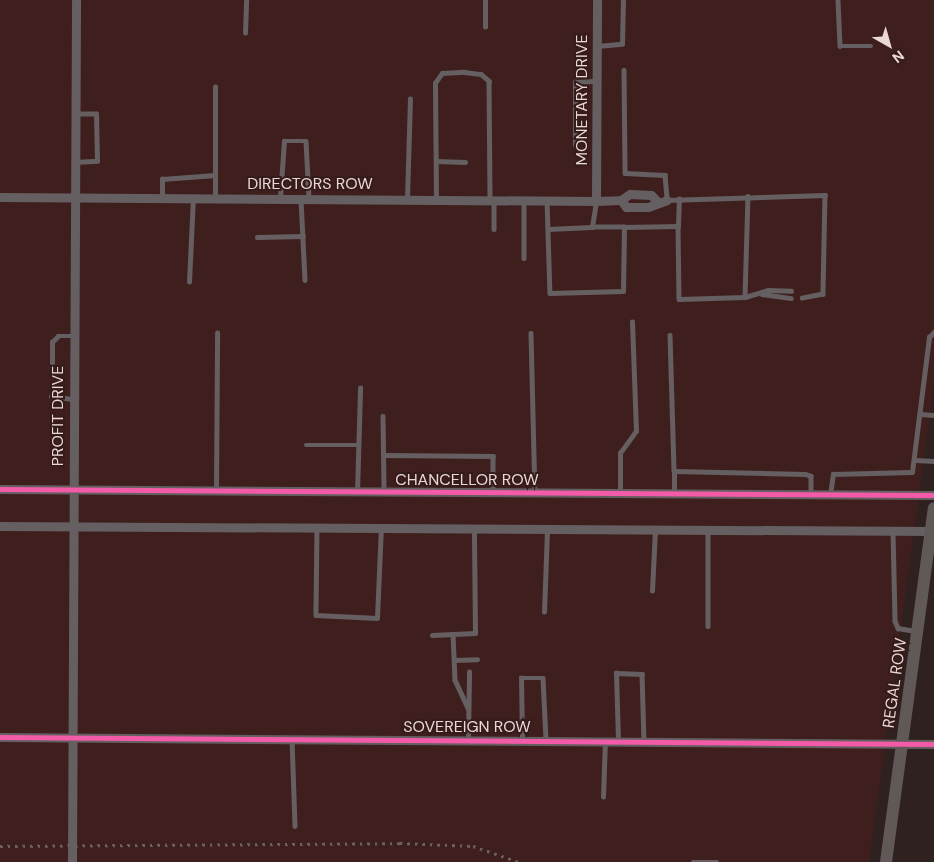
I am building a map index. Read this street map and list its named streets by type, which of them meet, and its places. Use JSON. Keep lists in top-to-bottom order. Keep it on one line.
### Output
{"streets":{"main road":["REGAL ROW"],"street":["MONETARY DRIVE","DIRECTORS ROW","PROFIT DRIVE","CHANCELLOR ROW","SOVEREIGN ROW"]},"crossings":[["MONETARY DRIVE","DIRECTORS ROW"],["DIRECTORS ROW","PROFIT DRIVE"],["PROFIT DRIVE","CHANCELLOR ROW"],["PROFIT DRIVE","SOVEREIGN ROW"],["REGAL ROW","SOVEREIGN ROW"]],"north":"bottom right"}
